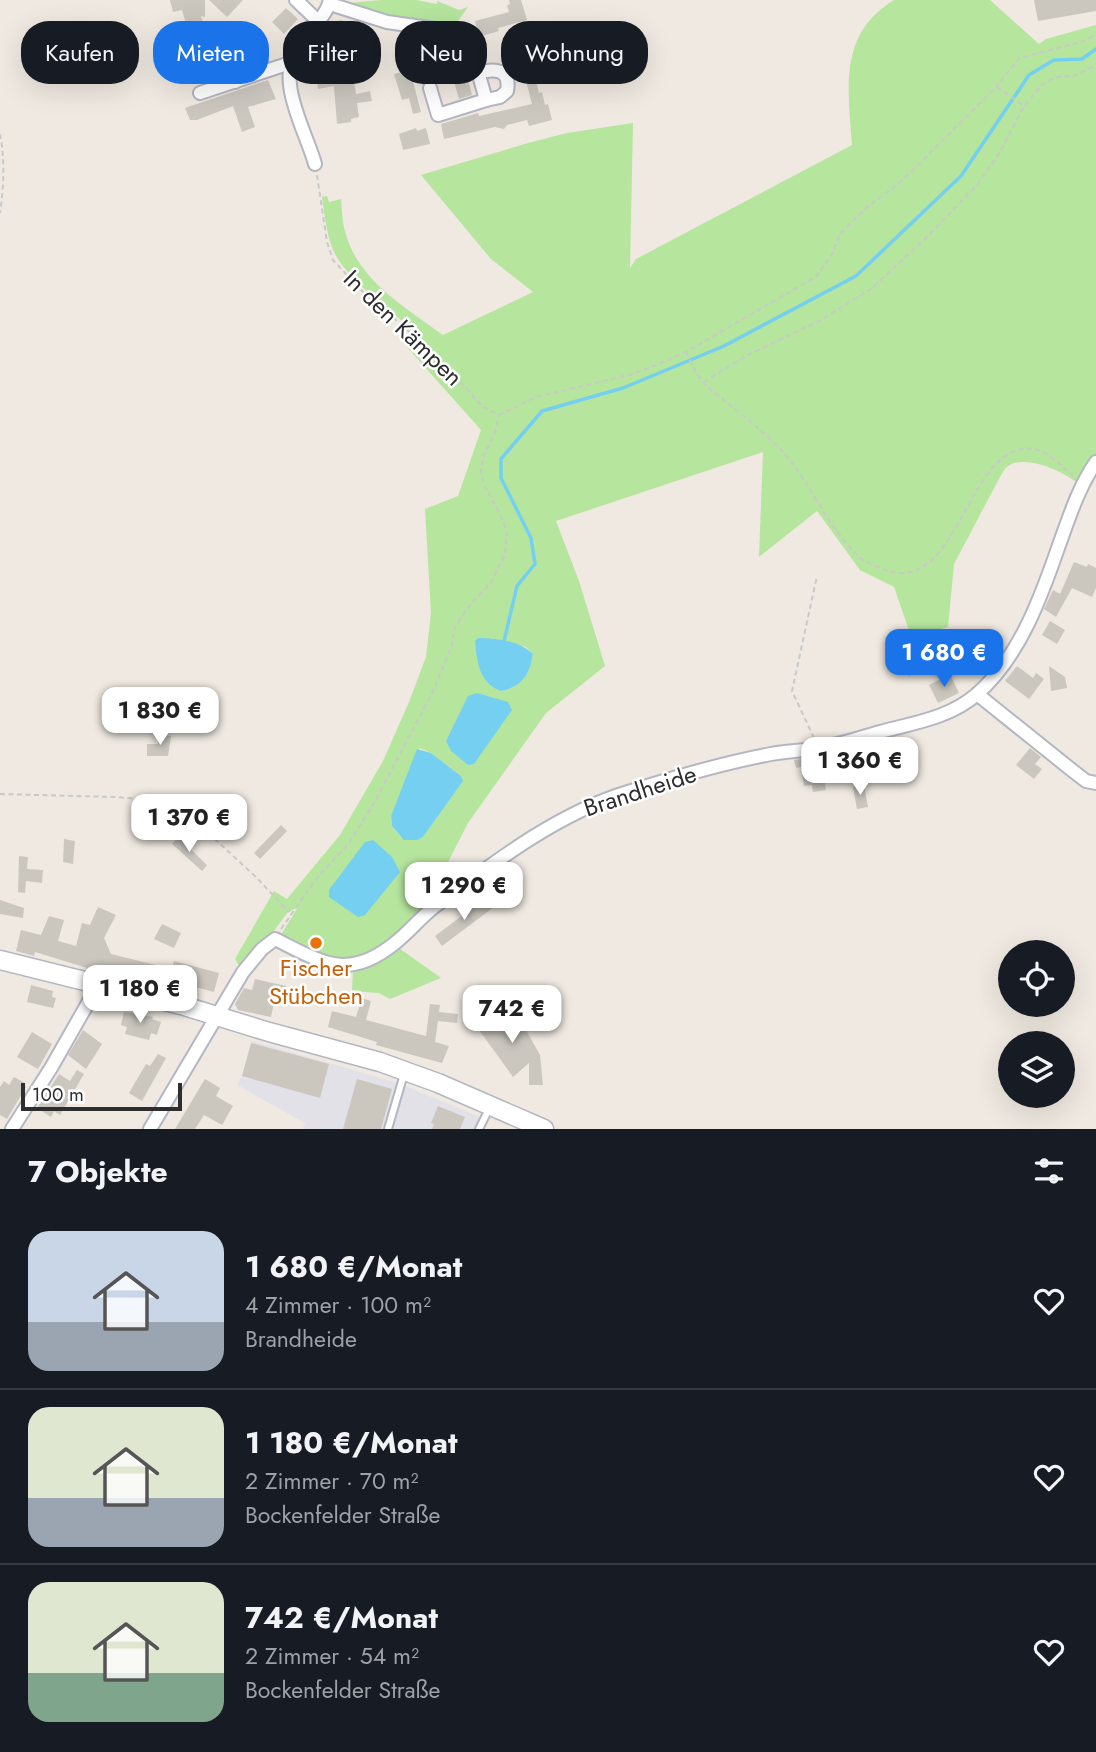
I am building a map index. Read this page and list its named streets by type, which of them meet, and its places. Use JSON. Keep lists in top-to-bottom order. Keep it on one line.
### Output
{"streets":{"street":["Brandheide"],"path":["In den Kämpen"]},"places":["Fischer Stübchen"],"scale_bar":"100 m","page":{"chip":["Kaufen","Mieten","Filter","Neu","Wohnung"],"price":["1 680 €","1 830 €","1 360 €","1 370 €","1 290 €","1 180 €","742 €"],"scale":"100 m","heading":"7 Objekte","list":[{"name":"1 680 €/Monat","note":"4 Zimmer · 100 m² · Brandheide"},{"name":"1 180 €/Monat","note":"2 Zimmer · 70 m² · Bockenfelder Straße"},{"name":"742 €/Monat","note":"2 Zimmer · 54 m² · Bockenfelder Straße"}]}}
